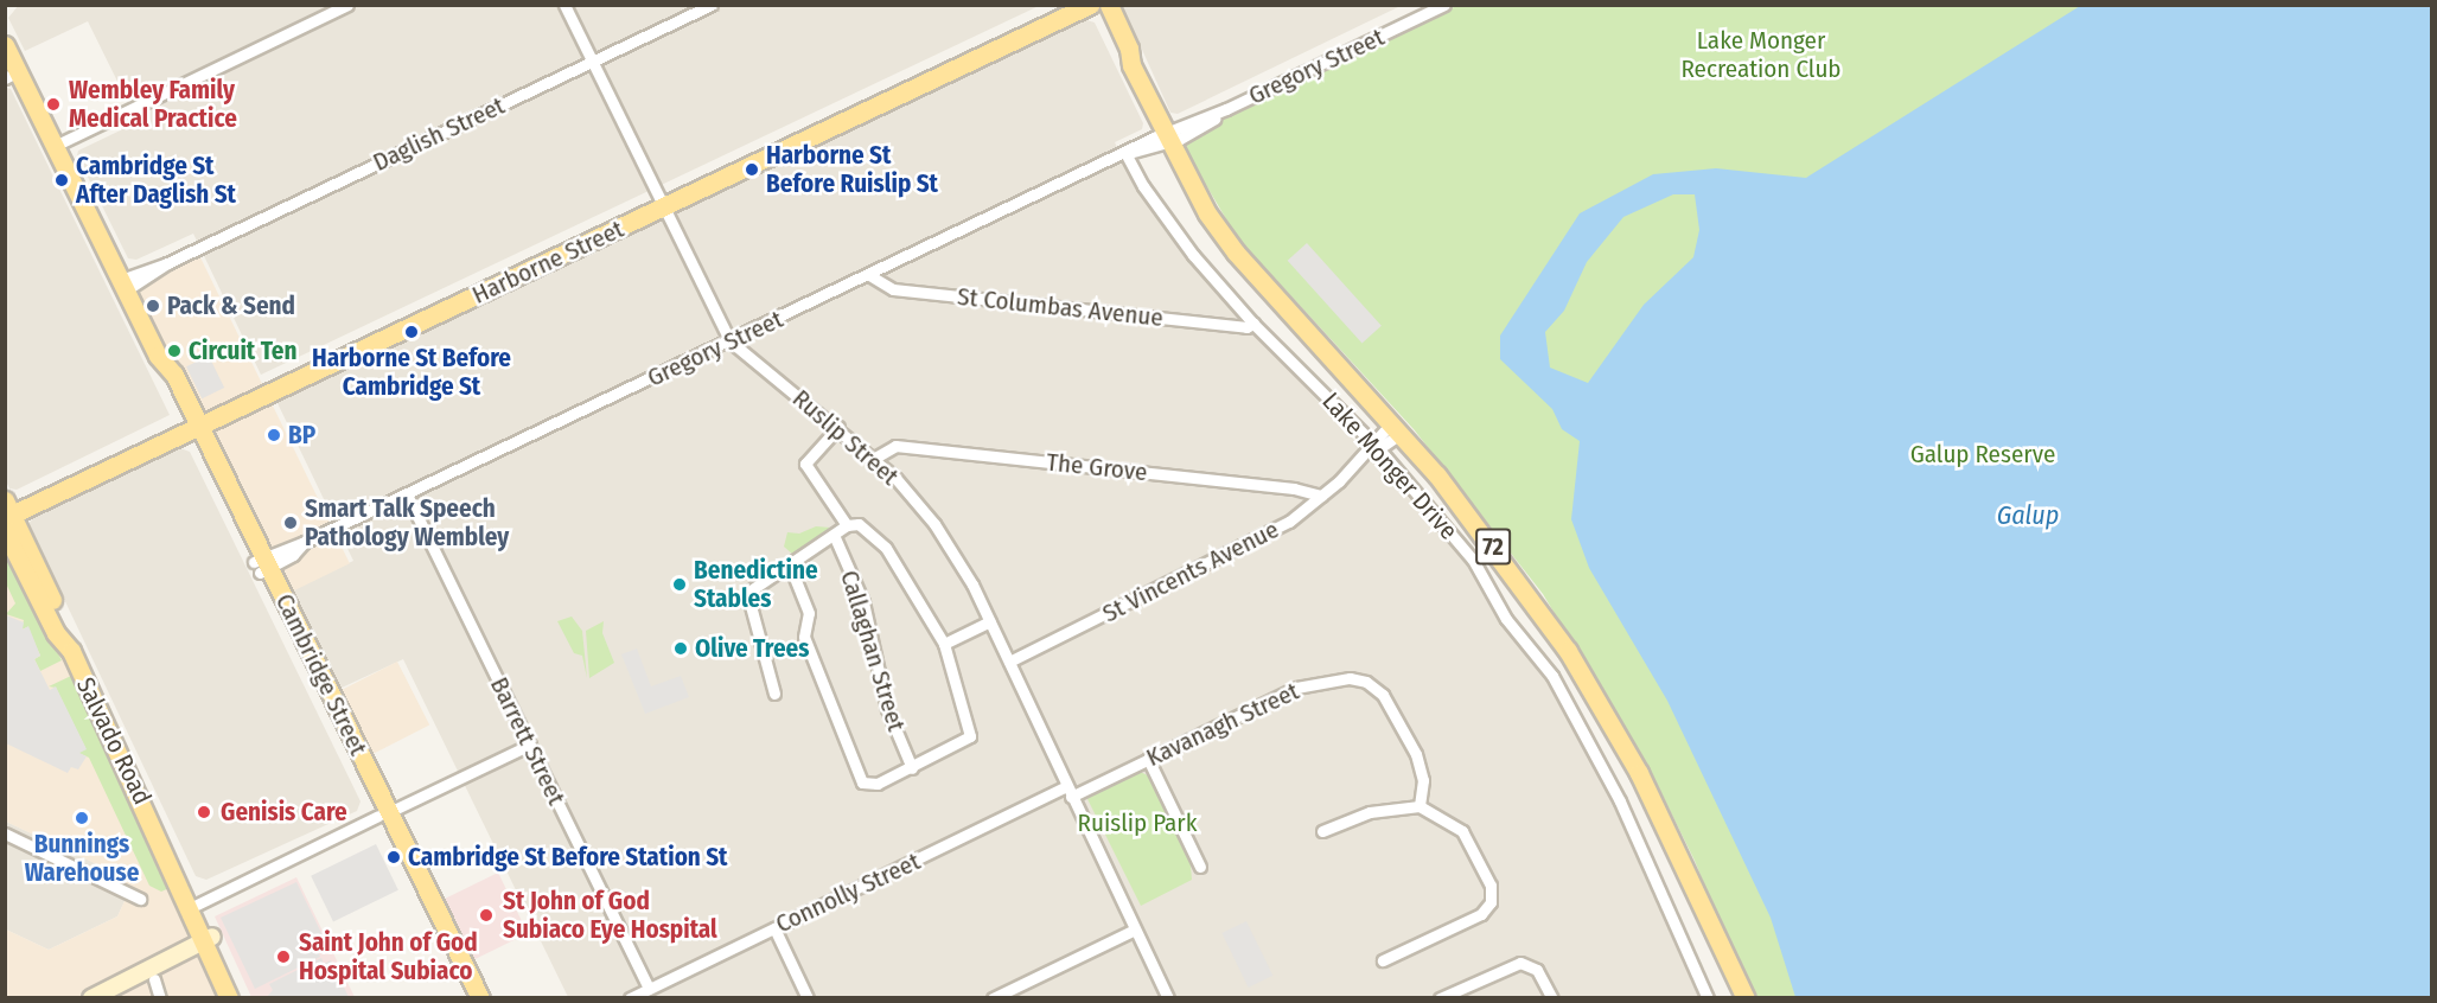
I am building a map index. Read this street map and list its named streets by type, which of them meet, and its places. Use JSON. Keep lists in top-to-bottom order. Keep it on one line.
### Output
{"streets":{"main road":["Harborne Street","Lake Monger Drive","72","Cambridge Street","Salvado Road"],"street":["Gregory Street","Daglish Street","St Columbas Avenue","Ruslip Street","The Grove","St Vincents Avenue","Callaghan Street","Kavanagh Street","Barrett Street","Connolly Street"]},"crossings":[["Gregory Street","St Columbas Avenue"],["Gregory Street","Ruslip Street"],["Gregory Street","Lake Monger Drive"],["Gregory Street","72"],["Gregory Street","Cambridge Street"],["Gregory Street","Barrett Street"],["Daglish Street","Ruslip Street"],["Daglish Street","Cambridge Street"],["Harborne Street","Ruslip Street"],["Harborne Street","Cambridge Street"],["Harborne Street","Salvado Road"],["St Columbas Avenue","Lake Monger Drive"],["Ruslip Street","The Grove"],["Ruslip Street","St Vincents Avenue"],["Ruslip Street","Kavanagh Street"],["Ruslip Street","Connolly Street"],["Lake Monger Drive","72"],["Lake Monger Drive","St Vincents Avenue"],["The Grove","St Vincents Avenue"],["Kavanagh Street","Connolly Street"],["Barrett Street","Connolly Street"]],"water":["Galup"],"parks":["Lake Monger Recreation Club","Galup Reserve","Ruislip Park"],"places":["Wembley Family Medical Practice","Harborne St Before Ruislip St","Cambridge St After Daglish St","Pack & Send","Harborne St Before Cambridge St","Circuit Ten","BP","Smart Talk Speech Pathology Wembley","Benedictine Stables","Olive Trees","Genisis Care","Bunnings Warehouse","Cambridge St Before Station St","St John of God Subiaco Eye Hospital","Saint John of God Hospital Subiaco"]}
